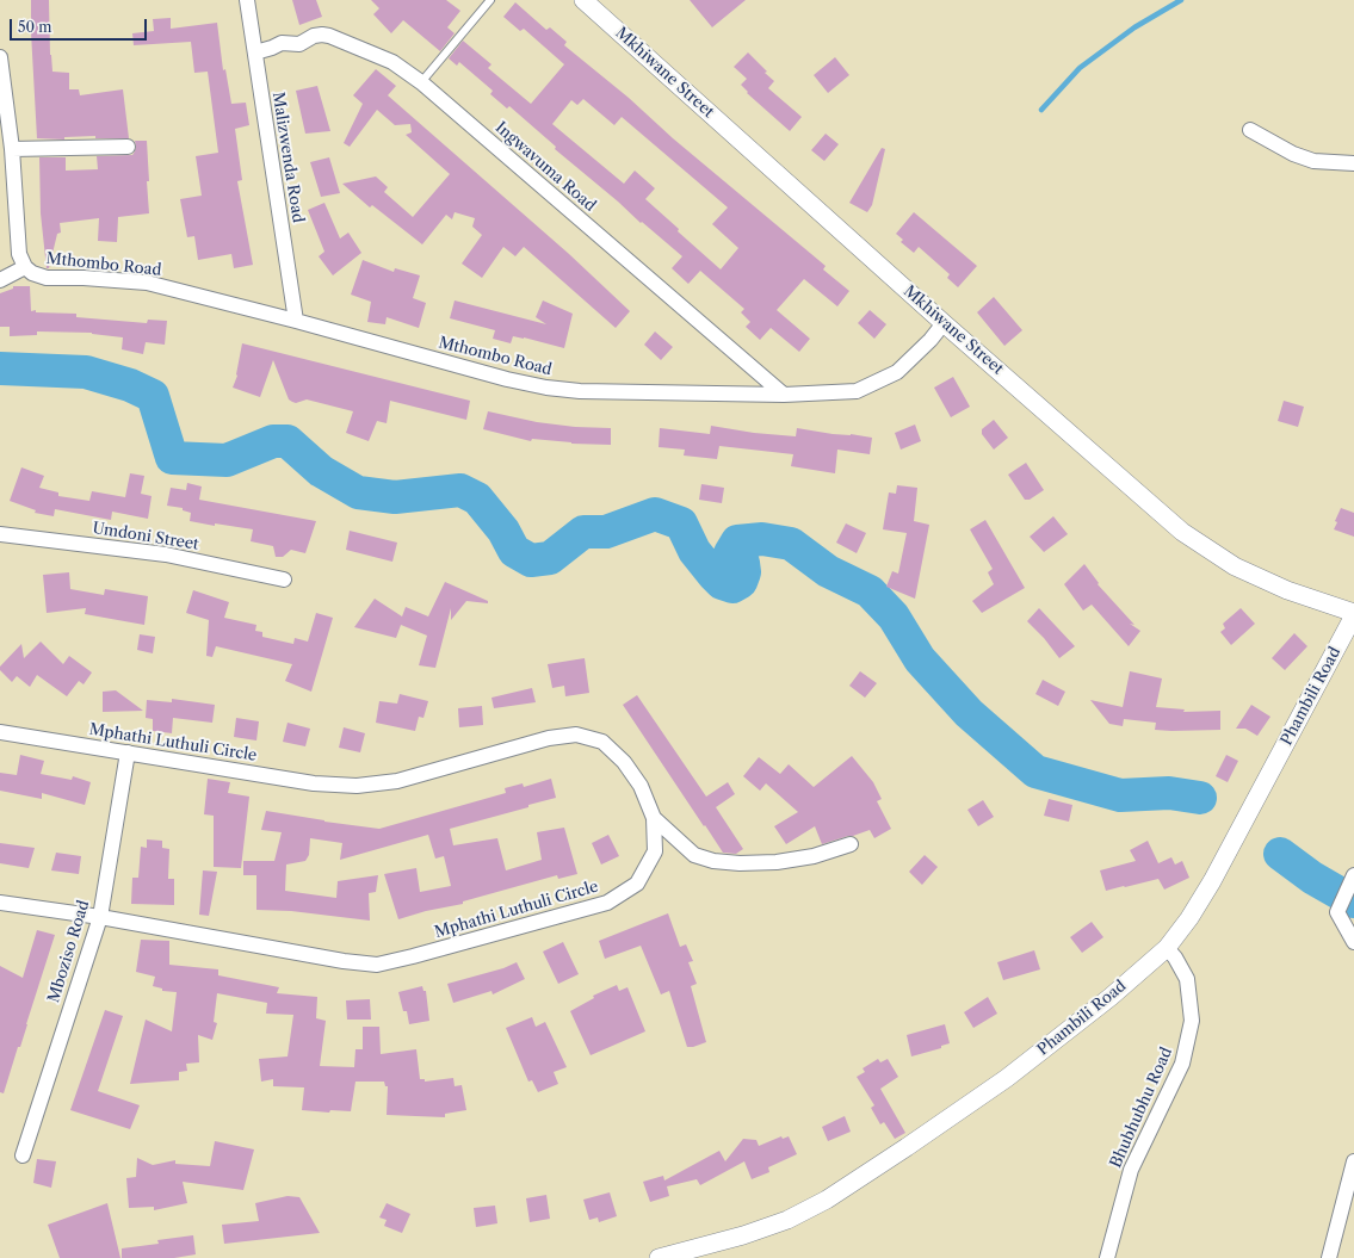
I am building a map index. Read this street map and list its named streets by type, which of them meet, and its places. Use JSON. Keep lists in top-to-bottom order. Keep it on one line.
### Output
{"streets":{"street":["Mkhiwane Street","Malizwenda Road","Ingwavuma Road","Mthombo Road","Umdoni Street","Phambili Road","Mphathi Luthuli Circle","Mboziso Road","Bhubhubhu Road"]},"crossings":[["Mkhiwane Street","Mthombo Road"],["Mkhiwane Street","Phambili Road"],["Malizwenda Road","Ingwavuma Road"],["Malizwenda Road","Mthombo Road"],["Ingwavuma Road","Mthombo Road"],["Phambili Road","Bhubhubhu Road"],["Mphathi Luthuli Circle","Mboziso Road"]],"scale_bar":"50 m"}
